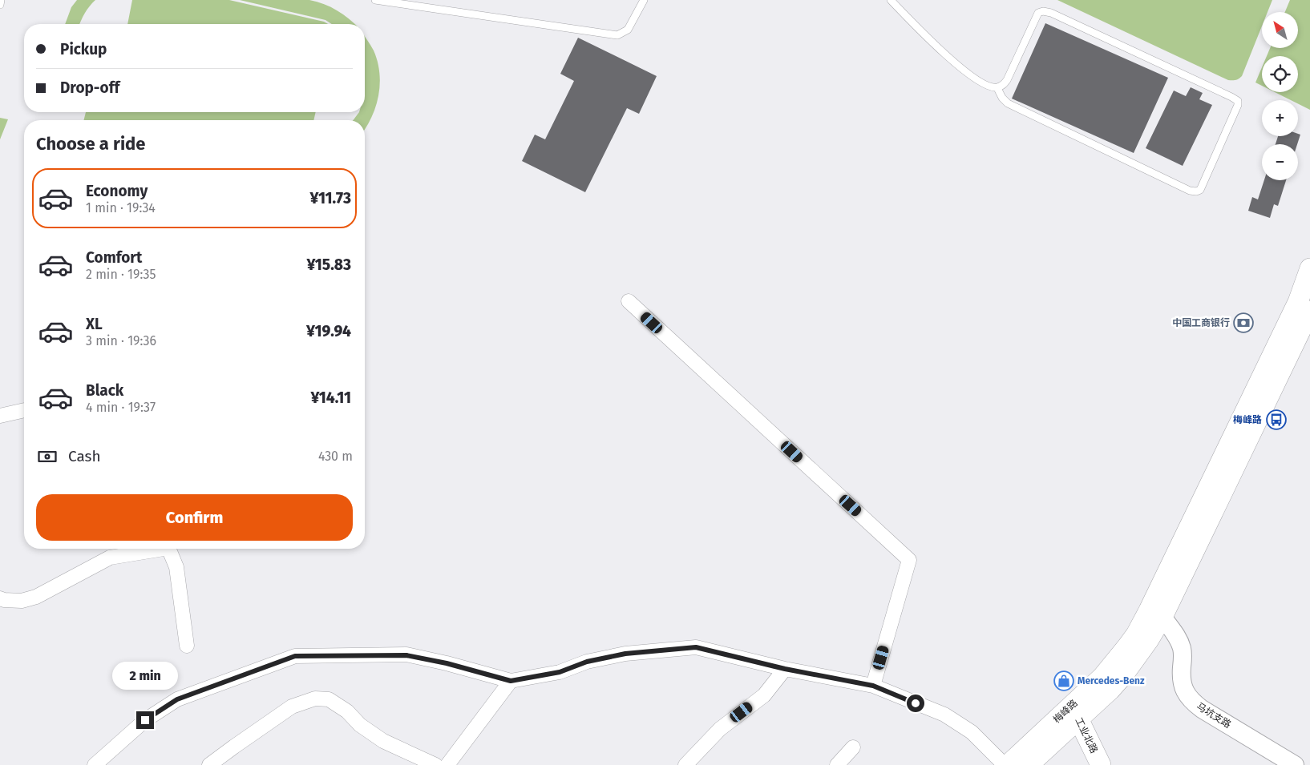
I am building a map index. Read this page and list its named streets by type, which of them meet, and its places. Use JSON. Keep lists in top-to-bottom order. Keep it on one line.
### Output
{"streets":{"main road":["梅峰路","工业北路"],"street":["马坑支路"]},"crossings":[["梅峰路","马坑支路"],["梅峰路","工业北路"]],"places":{"bank":["中国工商银行"],"bus stop":["梅峰路"],"shop":["Mercedes-Benz"]},"north":"top left","page":{"map_buttons":["+","−"],"banner":["Pickup","Drop-off"],"heading":"Choose a ride","list":[{"name":"Economy","note":"1 min · 19:34","value":"¥11.73"},{"name":"Comfort","note":"2 min · 19:35","value":"¥15.83"},{"name":"XL","note":"3 min · 19:36","value":"¥19.94"},{"name":"Black","note":"4 min · 19:37","value":"¥14.11"}],"pay":["Cash","430 m"],"buttons":"Confirm","bubble":"2 min"}}
